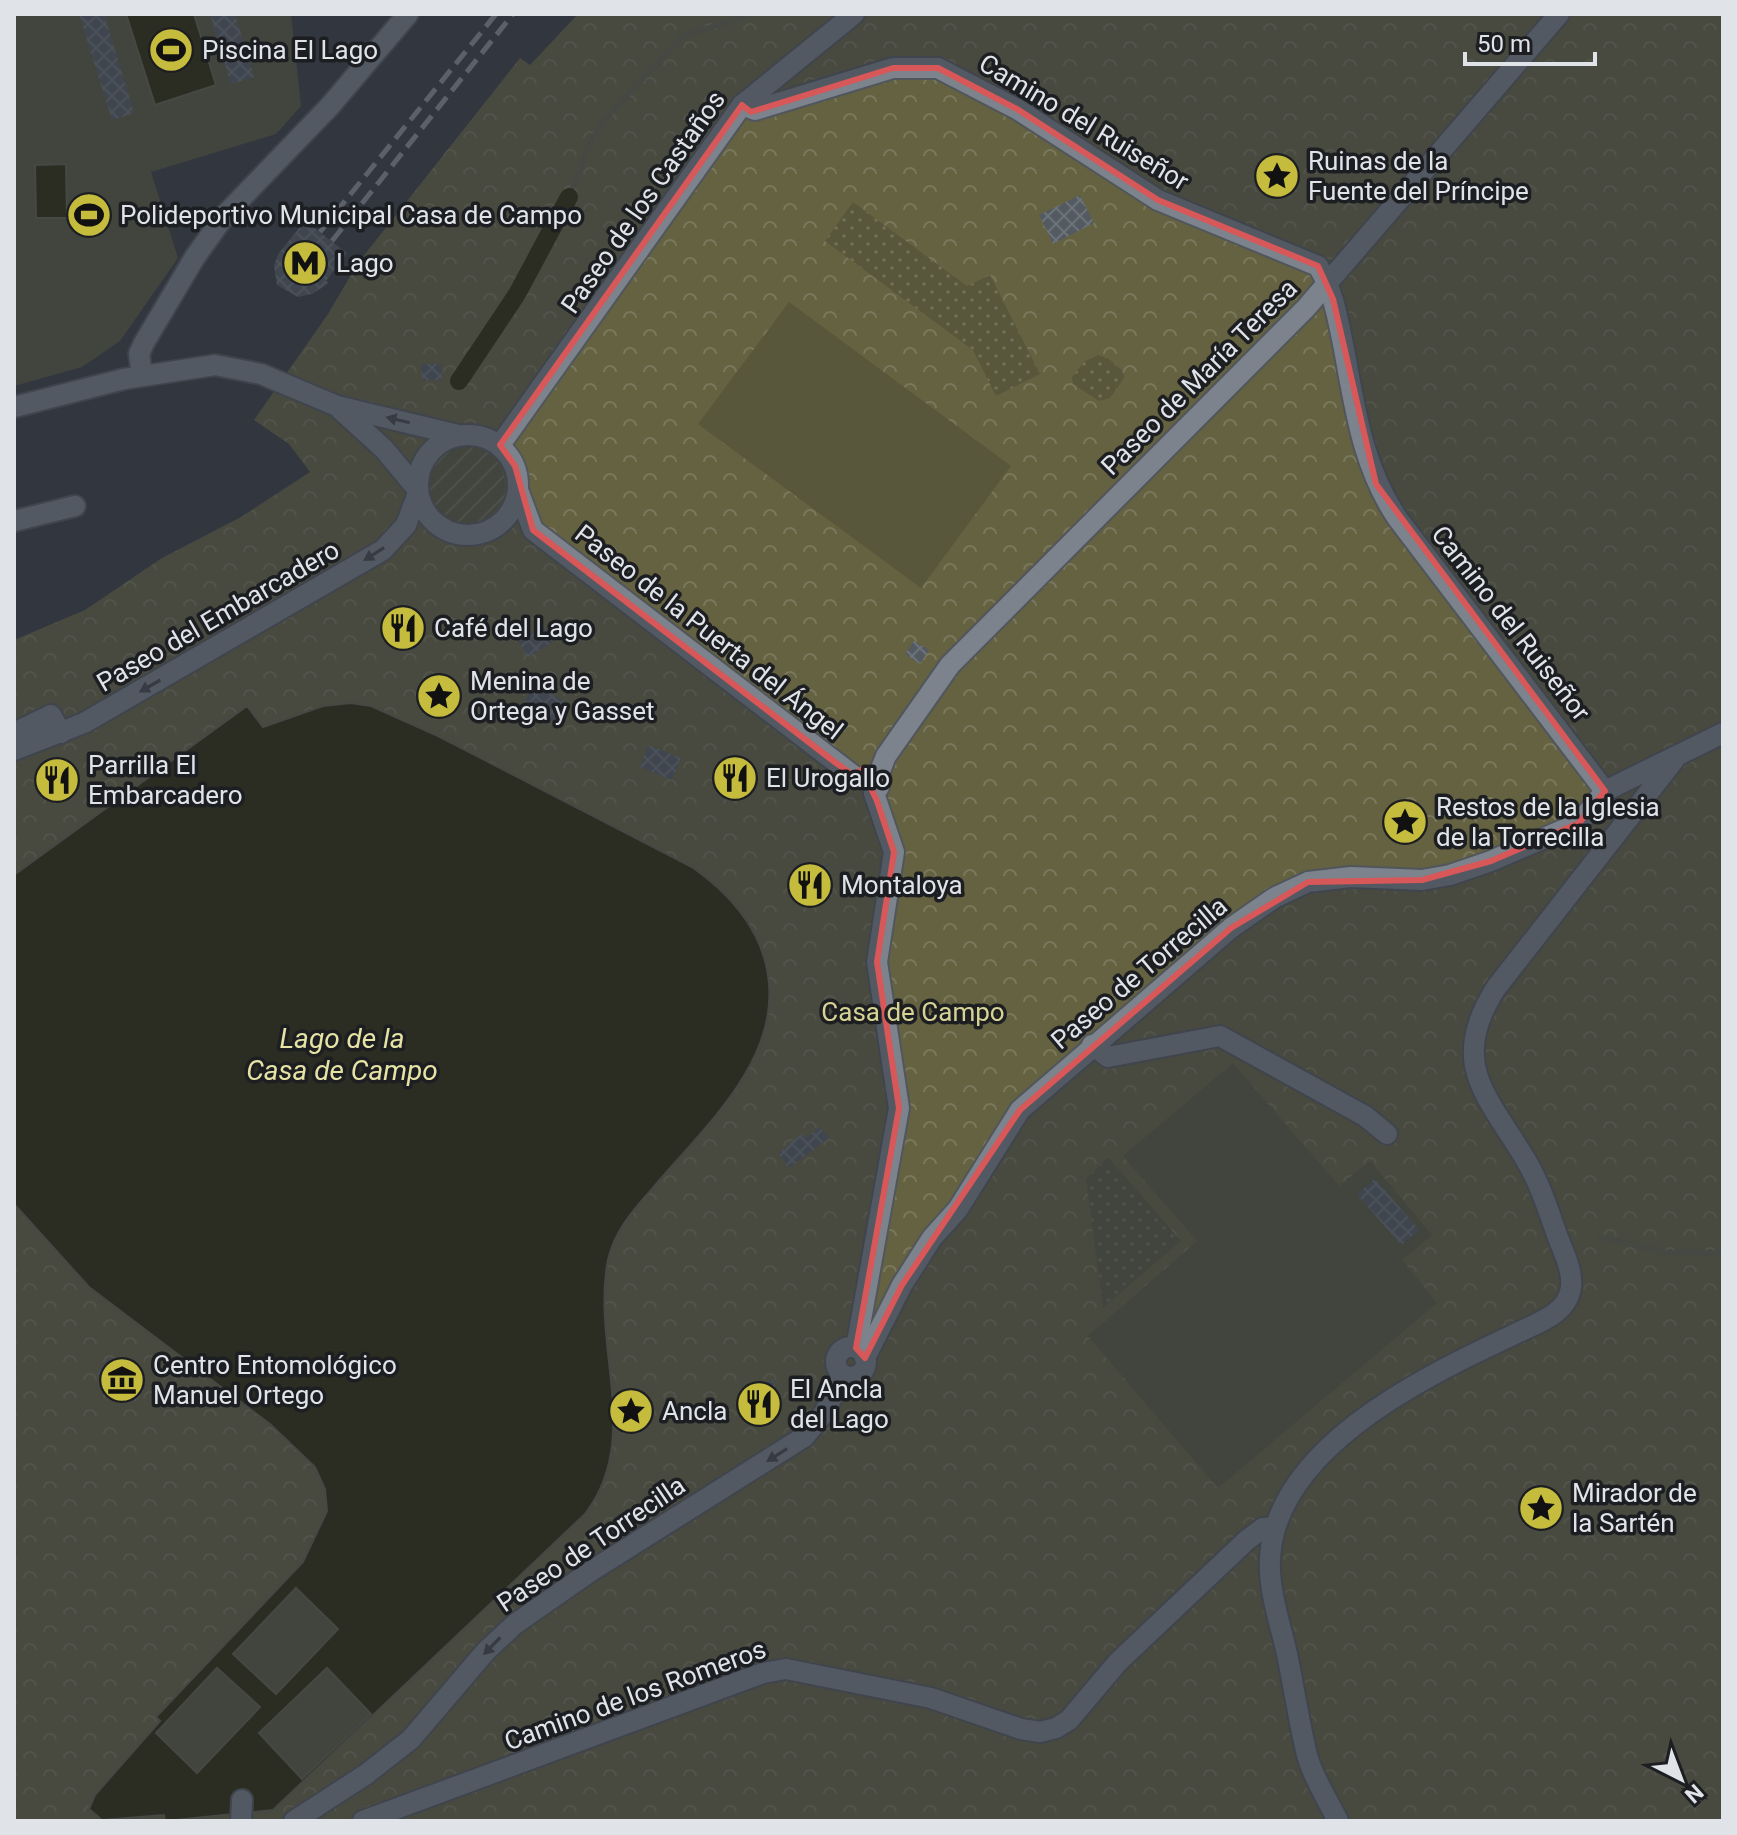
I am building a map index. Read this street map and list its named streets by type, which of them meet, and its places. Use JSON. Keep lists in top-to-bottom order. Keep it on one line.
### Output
{"streets":{"street":["Camino del Ruiseñor","Paseo de los Castaños","Paseo de María Teresa","Paseo del Embarcadero","Paseo de la Puerta del Ángel","Paseo de Torrecilla","Camino de los Romeros"]},"crossings":[["Camino del Ruiseñor","Paseo de los Castaños"],["Camino del Ruiseñor","Paseo de María Teresa"],["Paseo de los Castaños","Paseo del Embarcadero"],["Paseo de los Castaños","Paseo de la Puerta del Ángel"],["Paseo de María Teresa","Paseo de la Puerta del Ángel"],["Paseo del Embarcadero","Paseo de la Puerta del Ángel"]],"one_way":["Paseo del Embarcadero","Paseo de Torrecilla"],"water":["Lago de la Casa de Campo"],"parks":["Casa de Campo"],"places":{"sports":["Piscina El Lago","Polideportivo Municipal Casa de Campo"],"place":["Ruinas de la Fuente del Príncipe","Menina de Ortega y Gasset","Restos de la Iglesia de la Torrecilla","Ancla","Mirador de la Sartén"],"metro station":["Lago"],"restaurant":["Café del Lago","El Urogallo","Parrilla El Embarcadero","Montaloya","El Ancla del Lago"],"museum":["Centro Entomológico Manuel Ortego"]},"scale_bar":"50 m","north":"bottom right"}
